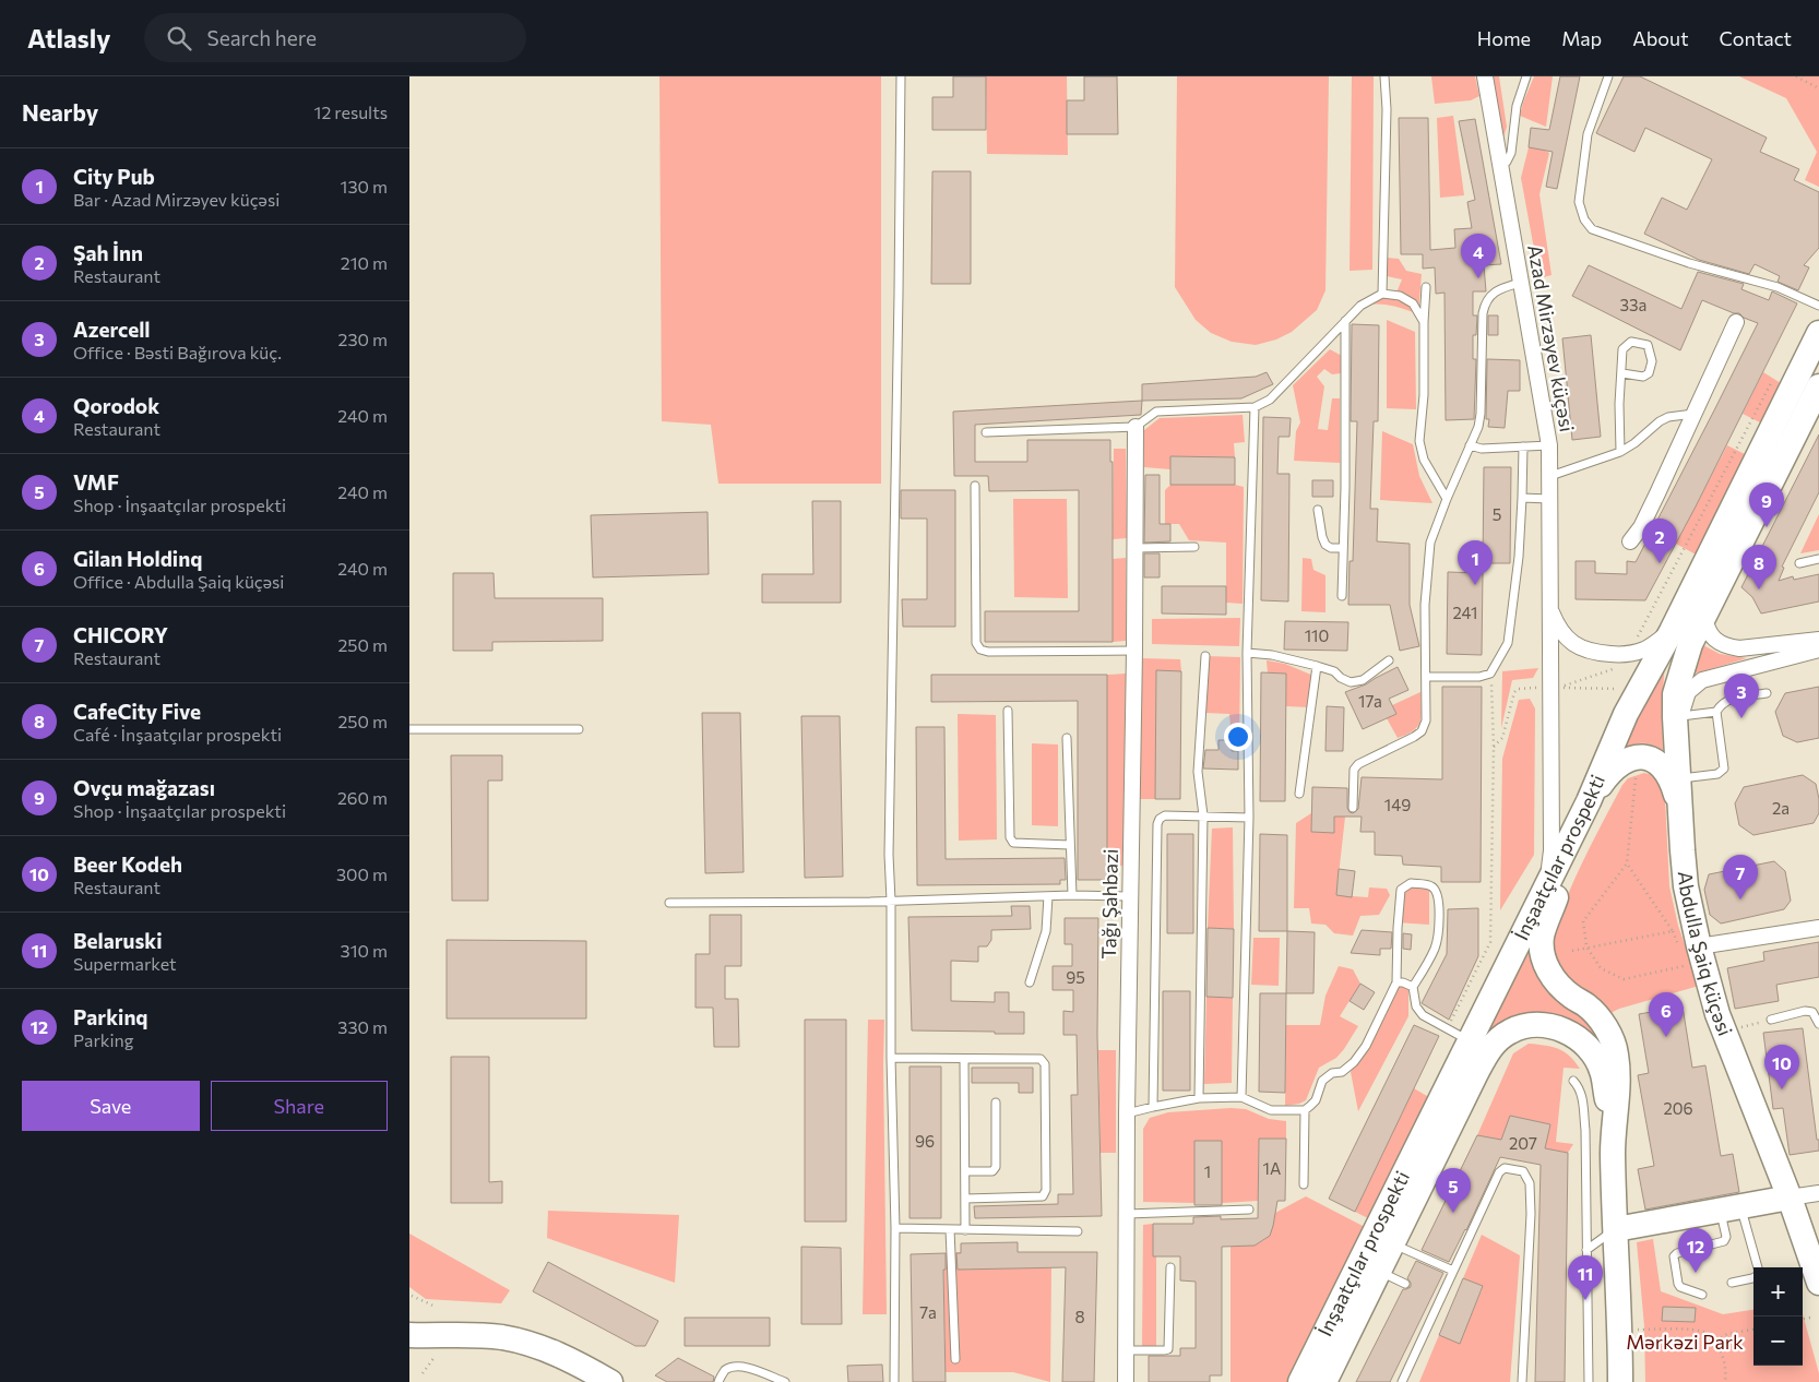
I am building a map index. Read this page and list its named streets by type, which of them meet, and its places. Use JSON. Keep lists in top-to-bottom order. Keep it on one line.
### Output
{"streets":{"main road":["İnşaatçılar prospekti","Abdulla Şaiq küçəsi"],"street":["Azad Mirzəyev küçəsi","Tağı Şahbazi"]},"crossings":[["Azad Mirzəyev küçəsi","İnşaatçılar prospekti"]],"parks":["Mərkəzi Park"],"house_numbers":["33a","5","241","110","17a","149","2a","95","206","96","207","1А","1","7а","8"],"page":{"header":"Atlasly","search":"Search here","nav":["Home","Map","About","Contact"],"heading":["Nearby","12 results"],"list":[{"mark":"1","name":"City Pub","note":"Bar · Azad Mirzəyev küçəsi","value":"130 m"},{"mark":"2","name":"Şah İnn","note":"Restaurant","value":"210 m"},{"mark":"3","name":"Azercell","note":"Office · Bəsti Bağırova küç.","value":"230 m"},{"mark":"4","name":"Qorodok","note":"Restaurant","value":"240 m"},{"mark":"5","name":"VMF","note":"Shop · İnşaatçılar prospekti","value":"240 m"},{"mark":"6","name":"Gilan Holdinq","note":"Office · Abdulla Şaiq küçəsi","value":"240 m"},{"mark":"7","name":"CHICORY","note":"Restaurant","value":"250 m"},{"mark":"8","name":"CafeCity Five","note":"Café · İnşaatçılar prospekti","value":"250 m"},{"mark":"9","name":"Ovçu mağazası","note":"Shop · İnşaatçılar prospekti","value":"260 m"},{"mark":"10","name":"Beer Kodeh","note":"Restaurant","value":"300 m"},{"mark":"11","name":"Belaruski","note":"Supermarket","value":"310 m"},{"mark":"12","name":"Parkinq","note":"Parking","value":"330 m"}],"pins":["4","9","2","1","8","3","7","6","10","5","12","11"],"buttons":["Save","Share"],"map_buttons":["+","−"]}}
